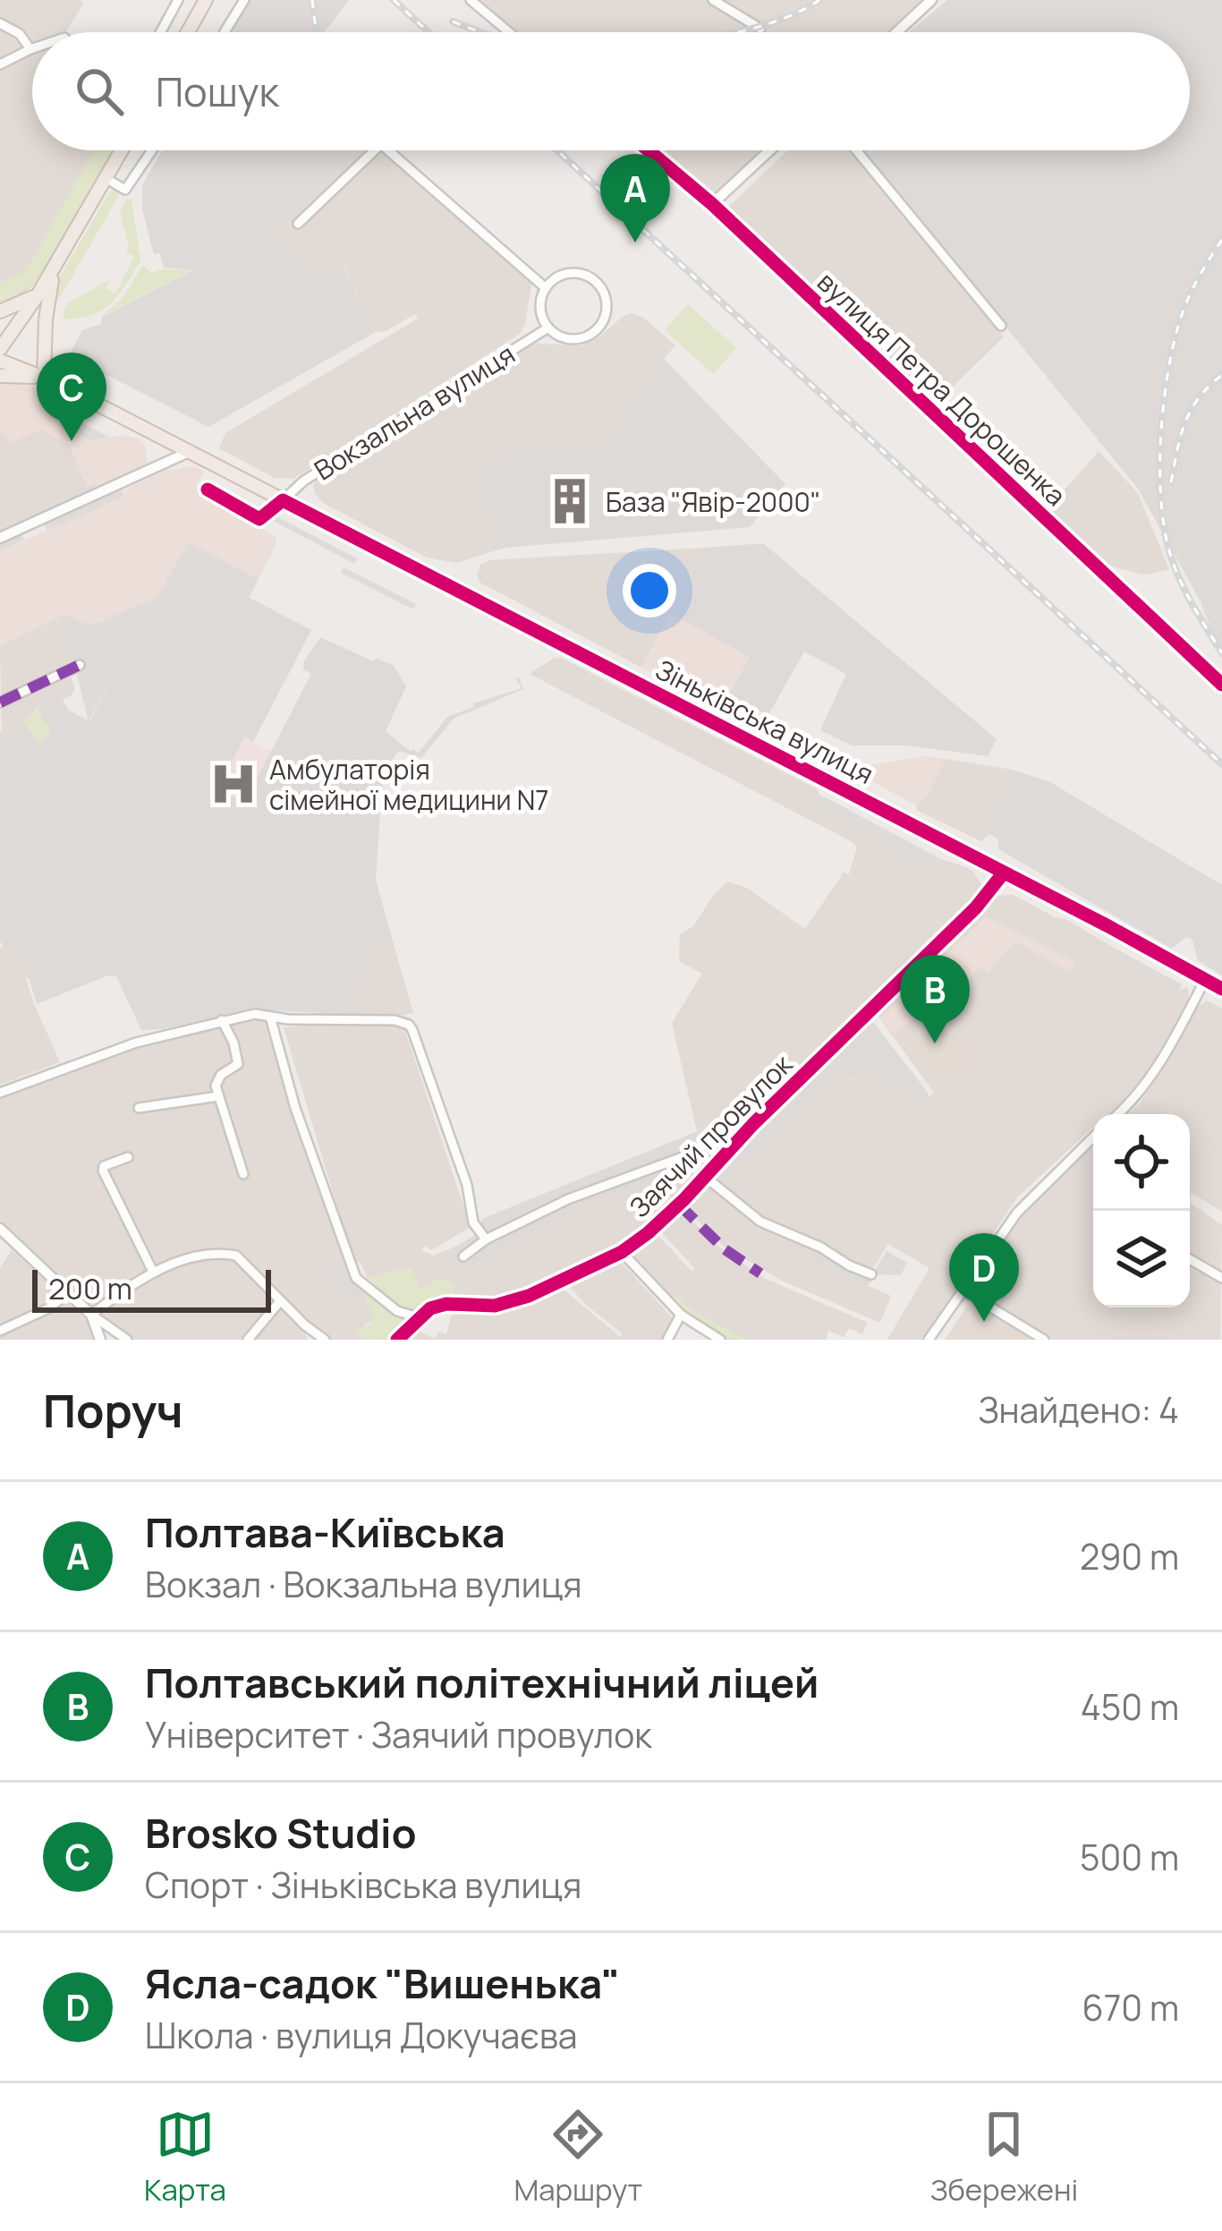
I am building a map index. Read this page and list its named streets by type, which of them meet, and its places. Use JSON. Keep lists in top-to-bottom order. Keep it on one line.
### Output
{"streets":{"main road":["Зіньківська вулиця"],"street":["вулиця Петра Дорошенка","Вокзальна вулиця","Заячий провулок"]},"crossings":[["Вокзальна вулиця","Зіньківська вулиця"],["Зіньківська вулиця","Заячий провулок"]],"places":{"building":["База \"Явір-2000\""],"hospital":["Амбулаторія сімейної медицини N7"]},"scale_bar":"200 m","page":{"search":"Пошук","pins":["A","C","B","D"],"scale":"200 m","heading":["Поруч","Знайдено: 4"],"list":[{"mark":"A","name":"Полтава-Київська","note":"Вокзал · Вокзальна вулиця","value":"290 m"},{"mark":"B","name":"Полтавський політехнічний ліцей","note":"Університет · Заячий провулок","value":"450 m"},{"mark":"C","name":"Brosko Studio","note":"Спорт · Зіньківська вулиця","value":"500 m"},{"mark":"D","name":"Ясла-садок \"Вишенька\"","note":"Школа · вулиця Докучаєва","value":"670 m"}],"nav":["Карта","Маршрут","Збережені"]}}
